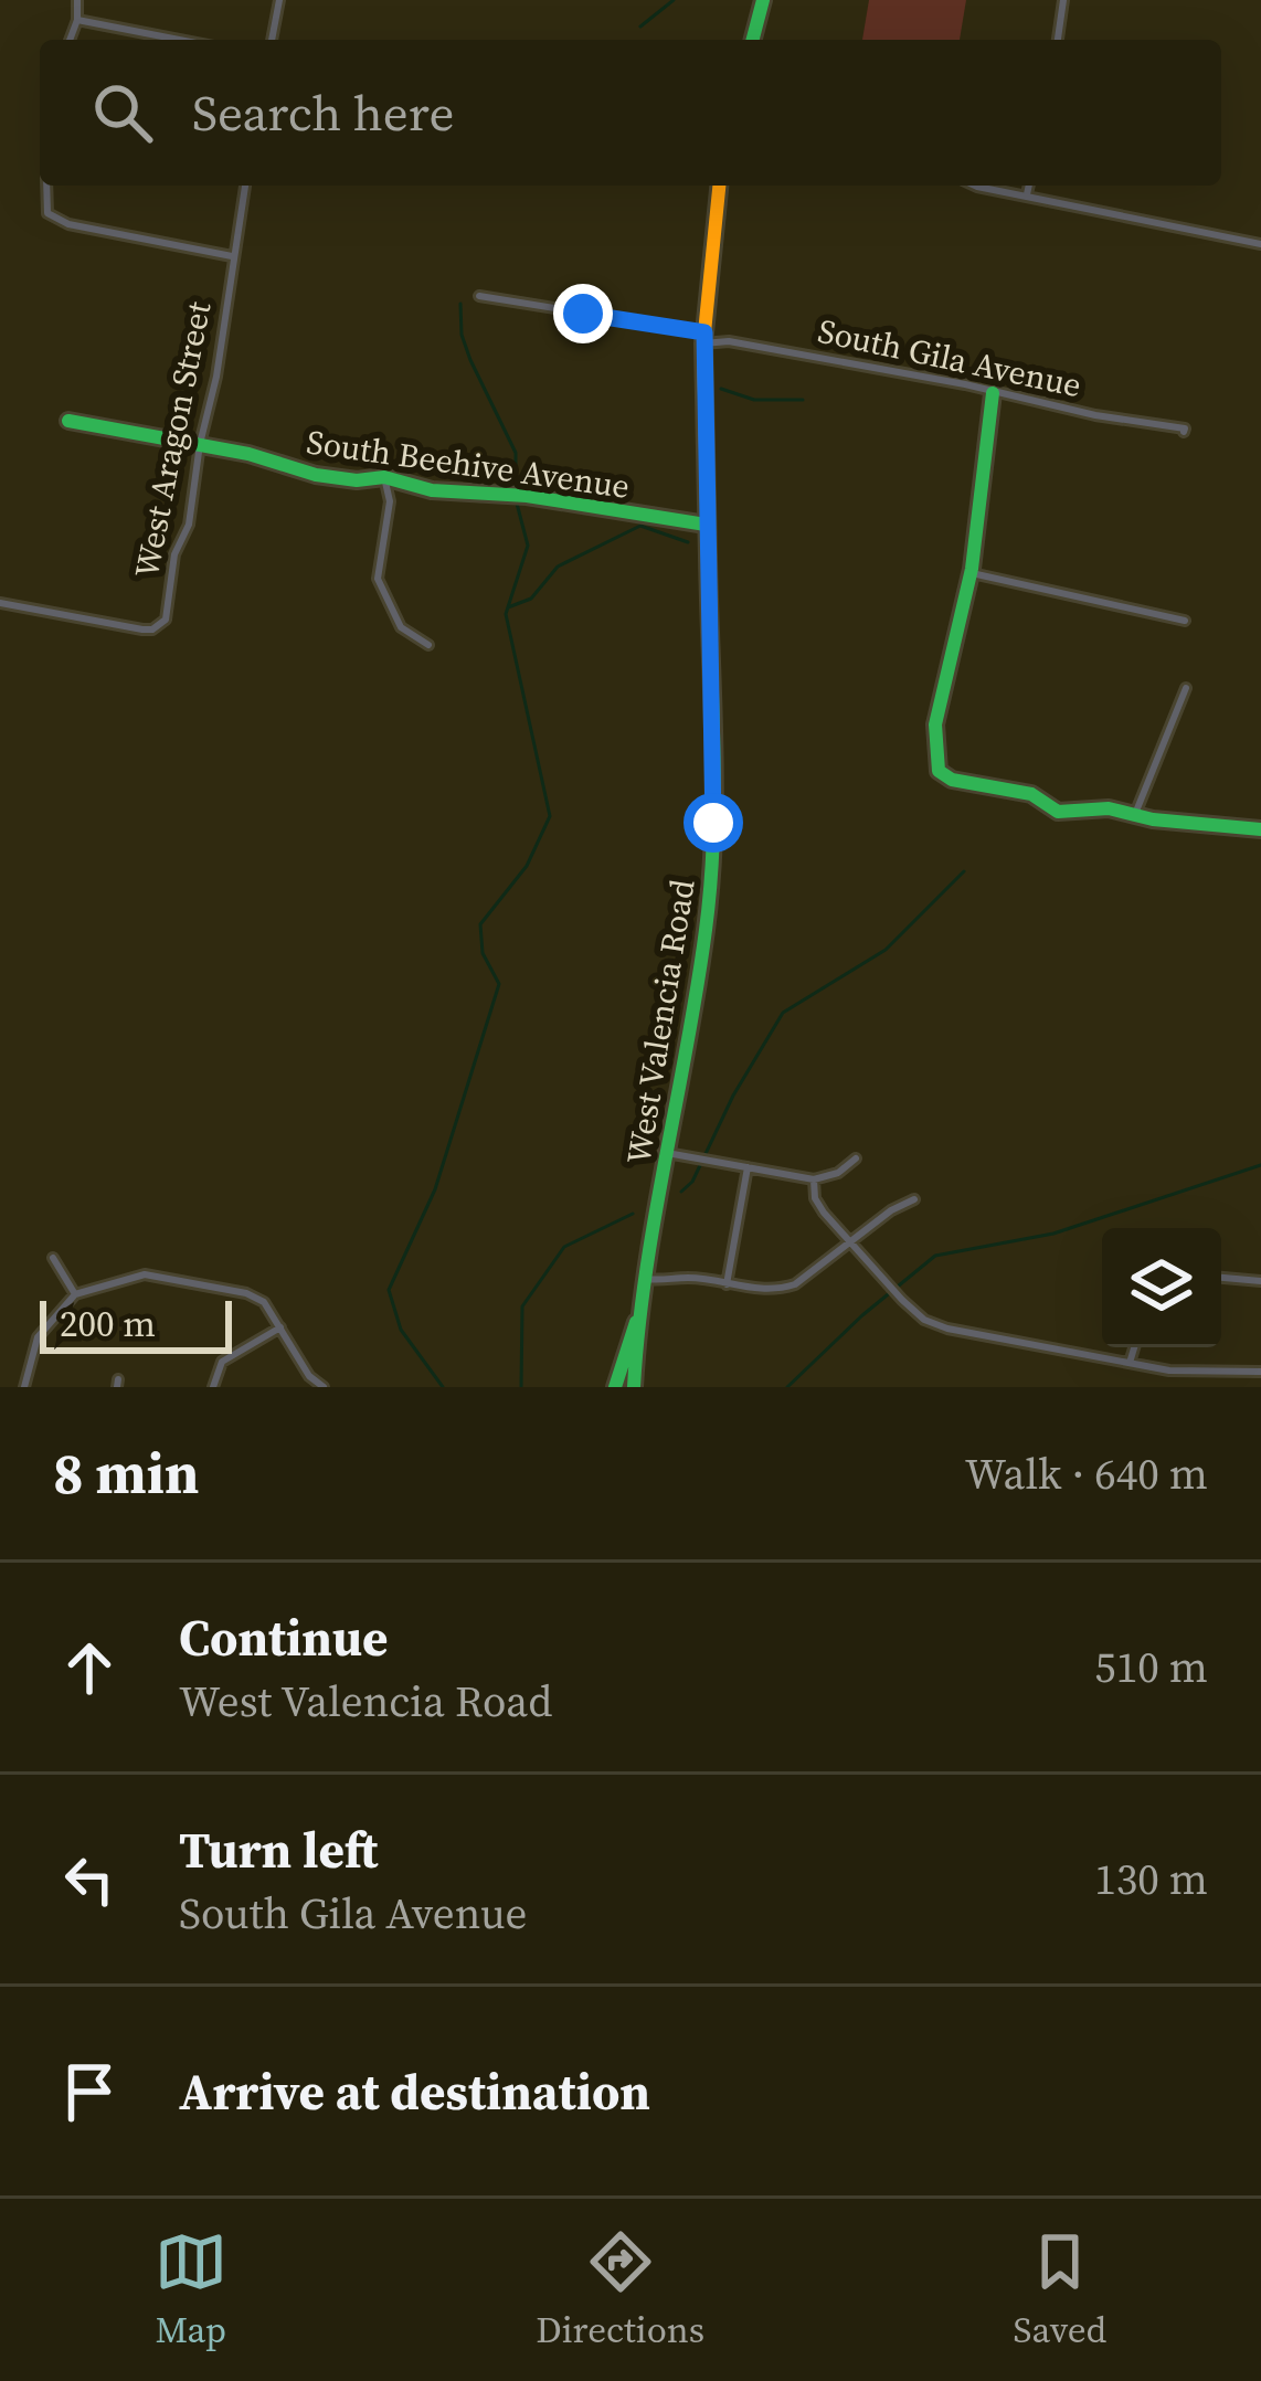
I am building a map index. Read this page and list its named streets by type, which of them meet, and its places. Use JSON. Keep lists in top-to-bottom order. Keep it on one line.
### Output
{"streets":{"street":["South Gila Avenue","West Aragon Street","South Beehive Avenue","West Valencia Road"]},"crossings":[["South Gila Avenue","West Valencia Road"],["West Aragon Street","South Beehive Avenue"],["South Beehive Avenue","West Valencia Road"]],"scale_bar":"200 m","page":{"search":"Search here","scale":"200 m","heading":["8 min","Walk · 640 m"],"list":[["Continue","West Valencia Road","510 m"],["Turn left","South Gila Avenue","130 m"],"Arrive at destination"],"nav":["Map","Directions","Saved"]}}
